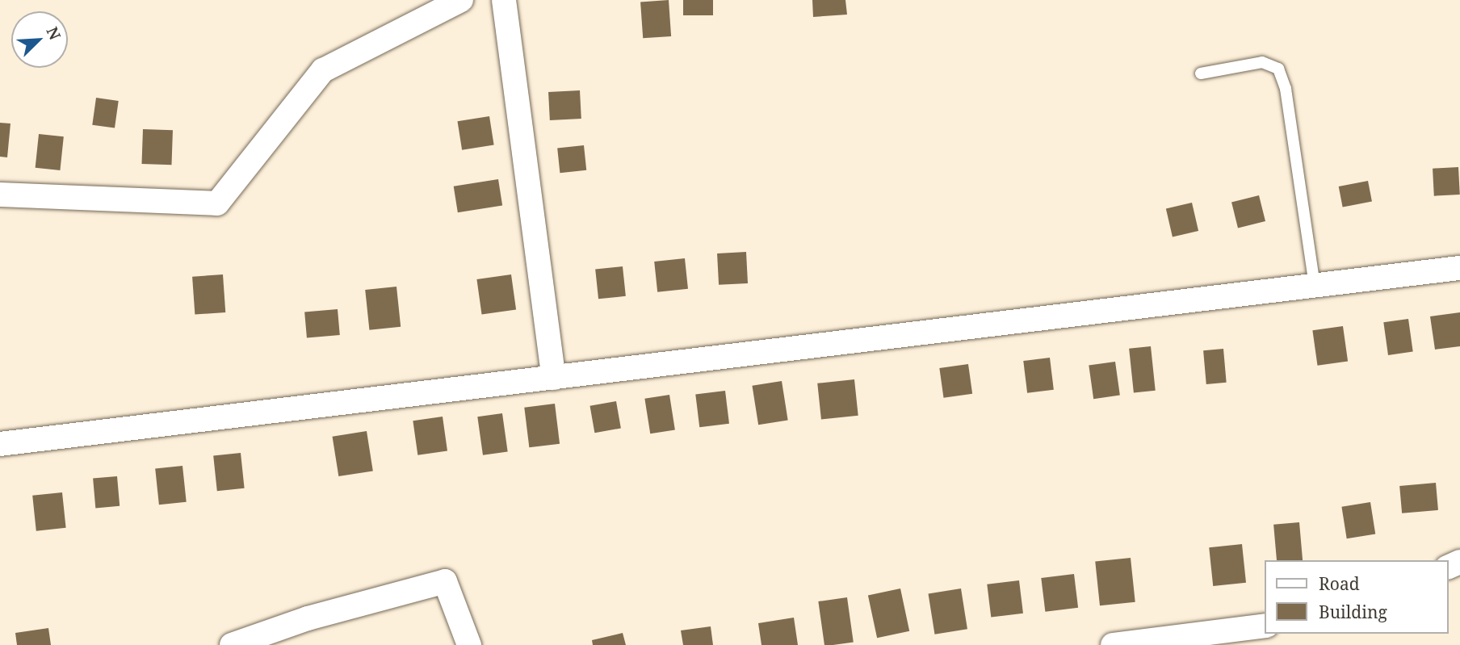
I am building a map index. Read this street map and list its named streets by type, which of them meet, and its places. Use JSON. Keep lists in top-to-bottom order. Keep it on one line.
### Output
{"legend":["Road","Building"],"north":"top right"}
